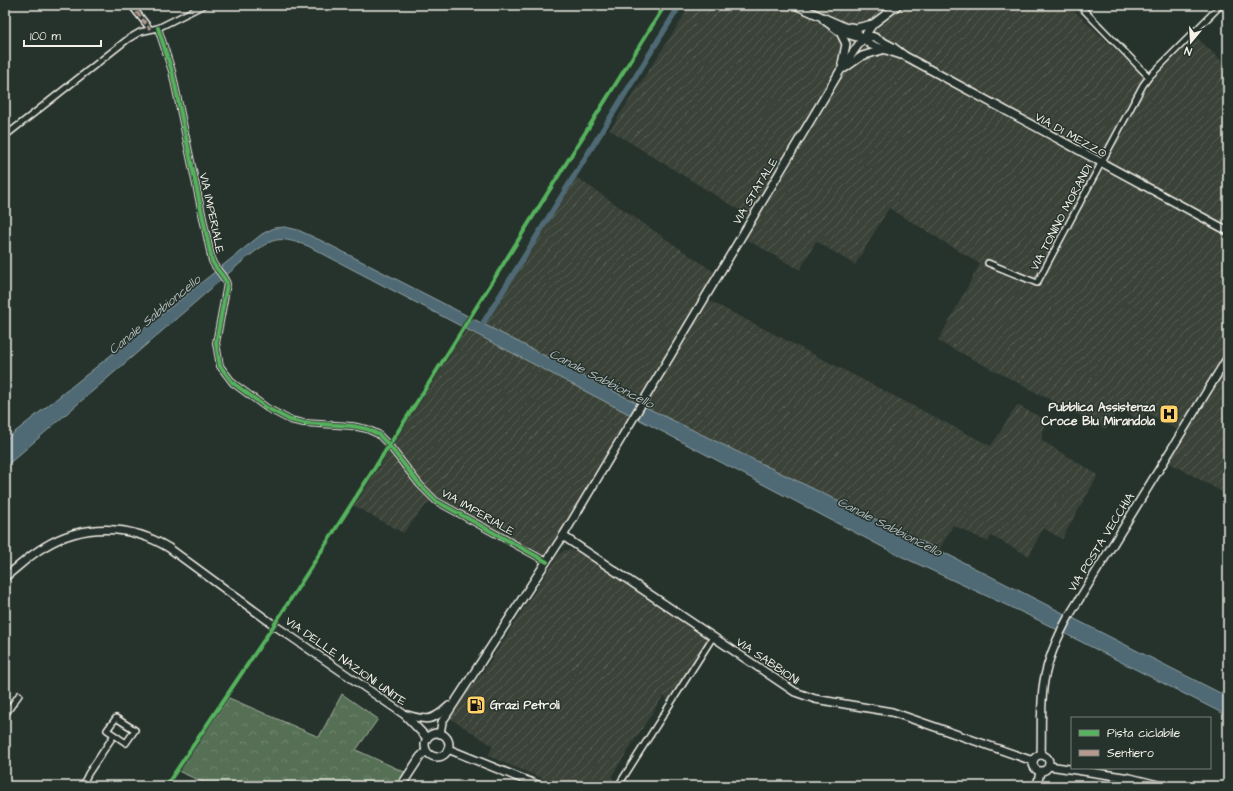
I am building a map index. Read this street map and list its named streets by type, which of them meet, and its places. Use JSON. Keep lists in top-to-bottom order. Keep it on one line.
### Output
{"streets":{"street":["VIA DI MEZZO","VIA STATALE","VIA IMPERIALE","VIA TONINO MORANDI","VIA POSTA VECCHIA","VIA DELLE NAZIONI UNITE","VIA SABBIONI"]},"crossings":[["VIA DI MEZZO","VIA TONINO MORANDI"],["VIA STATALE","VIA IMPERIALE"],["VIA STATALE","VIA DELLE NAZIONI UNITE"],["VIA STATALE","VIA SABBIONI"],["VIA POSTA VECCHIA","VIA SABBIONI"]],"water":["Canale Sabbioncello"],"places":{"hospital":["Pubblica Assistenza Croce Blu Mirandola"],"fuel station":["Grazi Petroli"]},"legend":["Pista ciclabile","Sentiero"],"scale_bar":"100 m","north":"bottom"}
